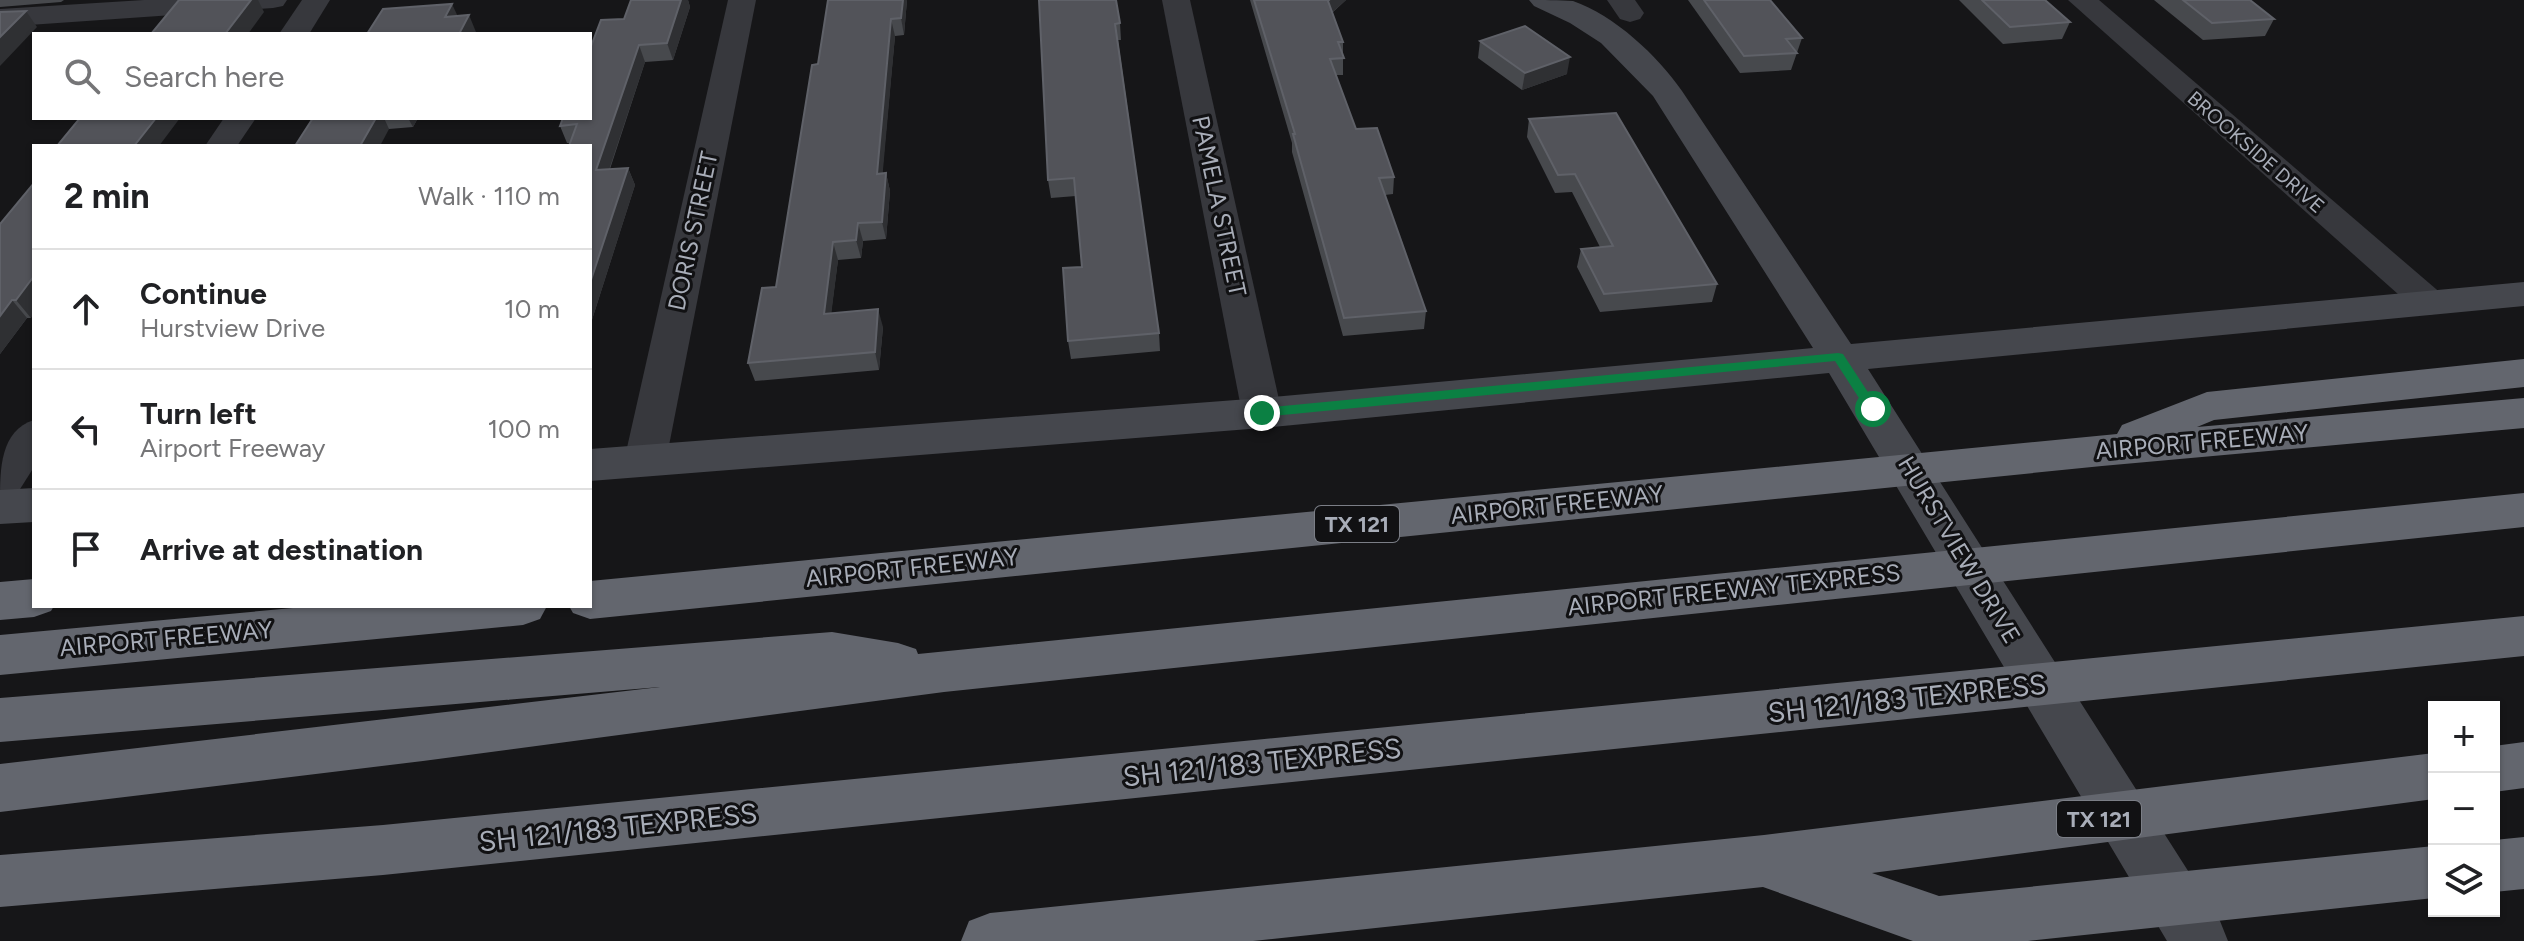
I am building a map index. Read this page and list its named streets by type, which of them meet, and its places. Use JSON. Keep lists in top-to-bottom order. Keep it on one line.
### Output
{"streets":{"highway":["AIRPORT FREEWAY","TX 121","AIRPORT FREEWAY TEXPRESS","SH 121/183 TEXPRESS"],"main road":["HURSTVIEW DRIVE"],"street":["BROOKSIDE DRIVE","PAMELA STREET","DORIS STREET"]},"page":{"search":"Search here","heading":["2 min","Walk · 110 m"],"list":[["Continue","Hurstview Drive","10 m"],["Turn left","Airport Freeway","100 m"],"Arrive at destination"],"map_buttons":["+","−"]}}
